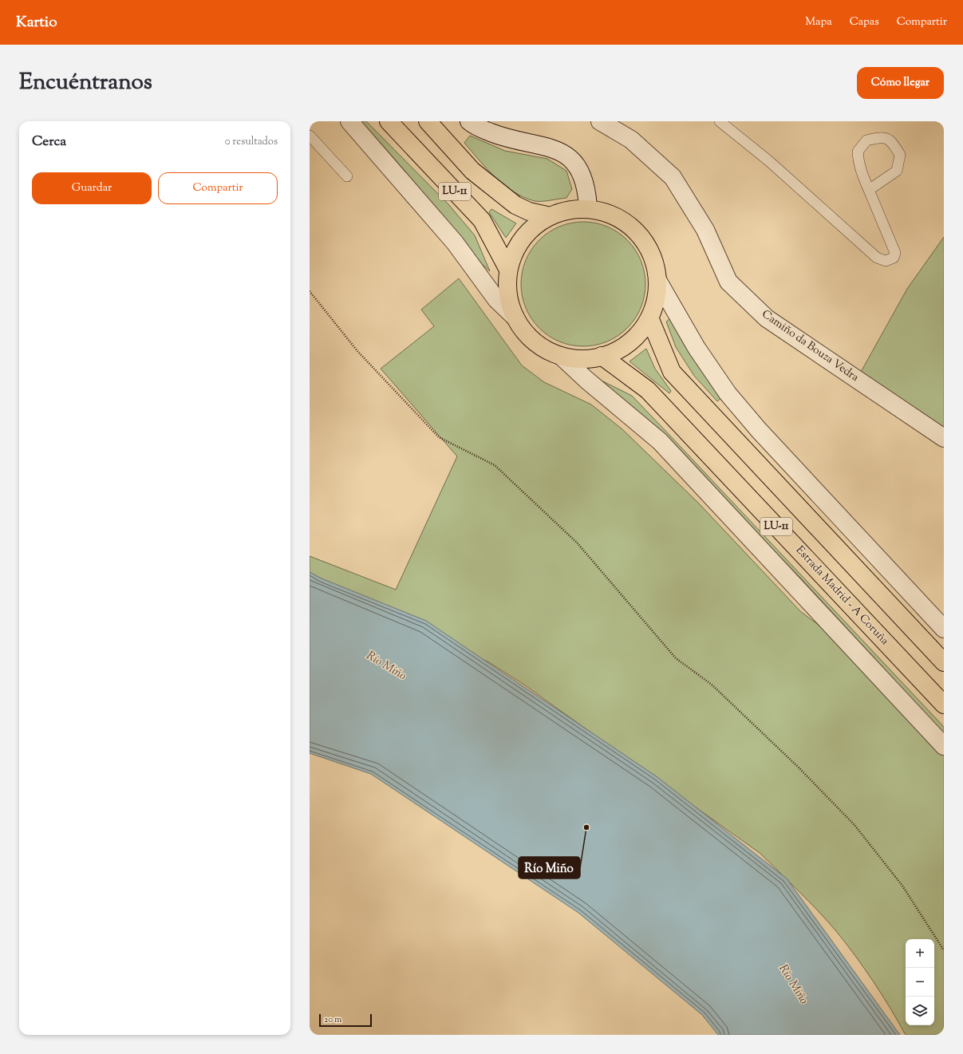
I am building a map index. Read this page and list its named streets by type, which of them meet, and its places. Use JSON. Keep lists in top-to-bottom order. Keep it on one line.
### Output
{"streets":{"highway":["LU-11","Estrada Madrid - A Coruña"],"street":["Camiño da Bouza Vedra"]},"crossings":[["LU-11","Estrada Madrid - A Coruña"]],"water":["Río Miño"],"places":["Río Miño"],"scale_bar":"20 m","page":{"header":"Kartio","nav":["Mapa","Capas","Compartir"],"title":"Encuéntranos","buttons":["Cómo llegar",["Guardar","Compartir"]],"heading":["Cerca","0 resultados"],"map_buttons":["+","−"],"scale":"20 m"}}
